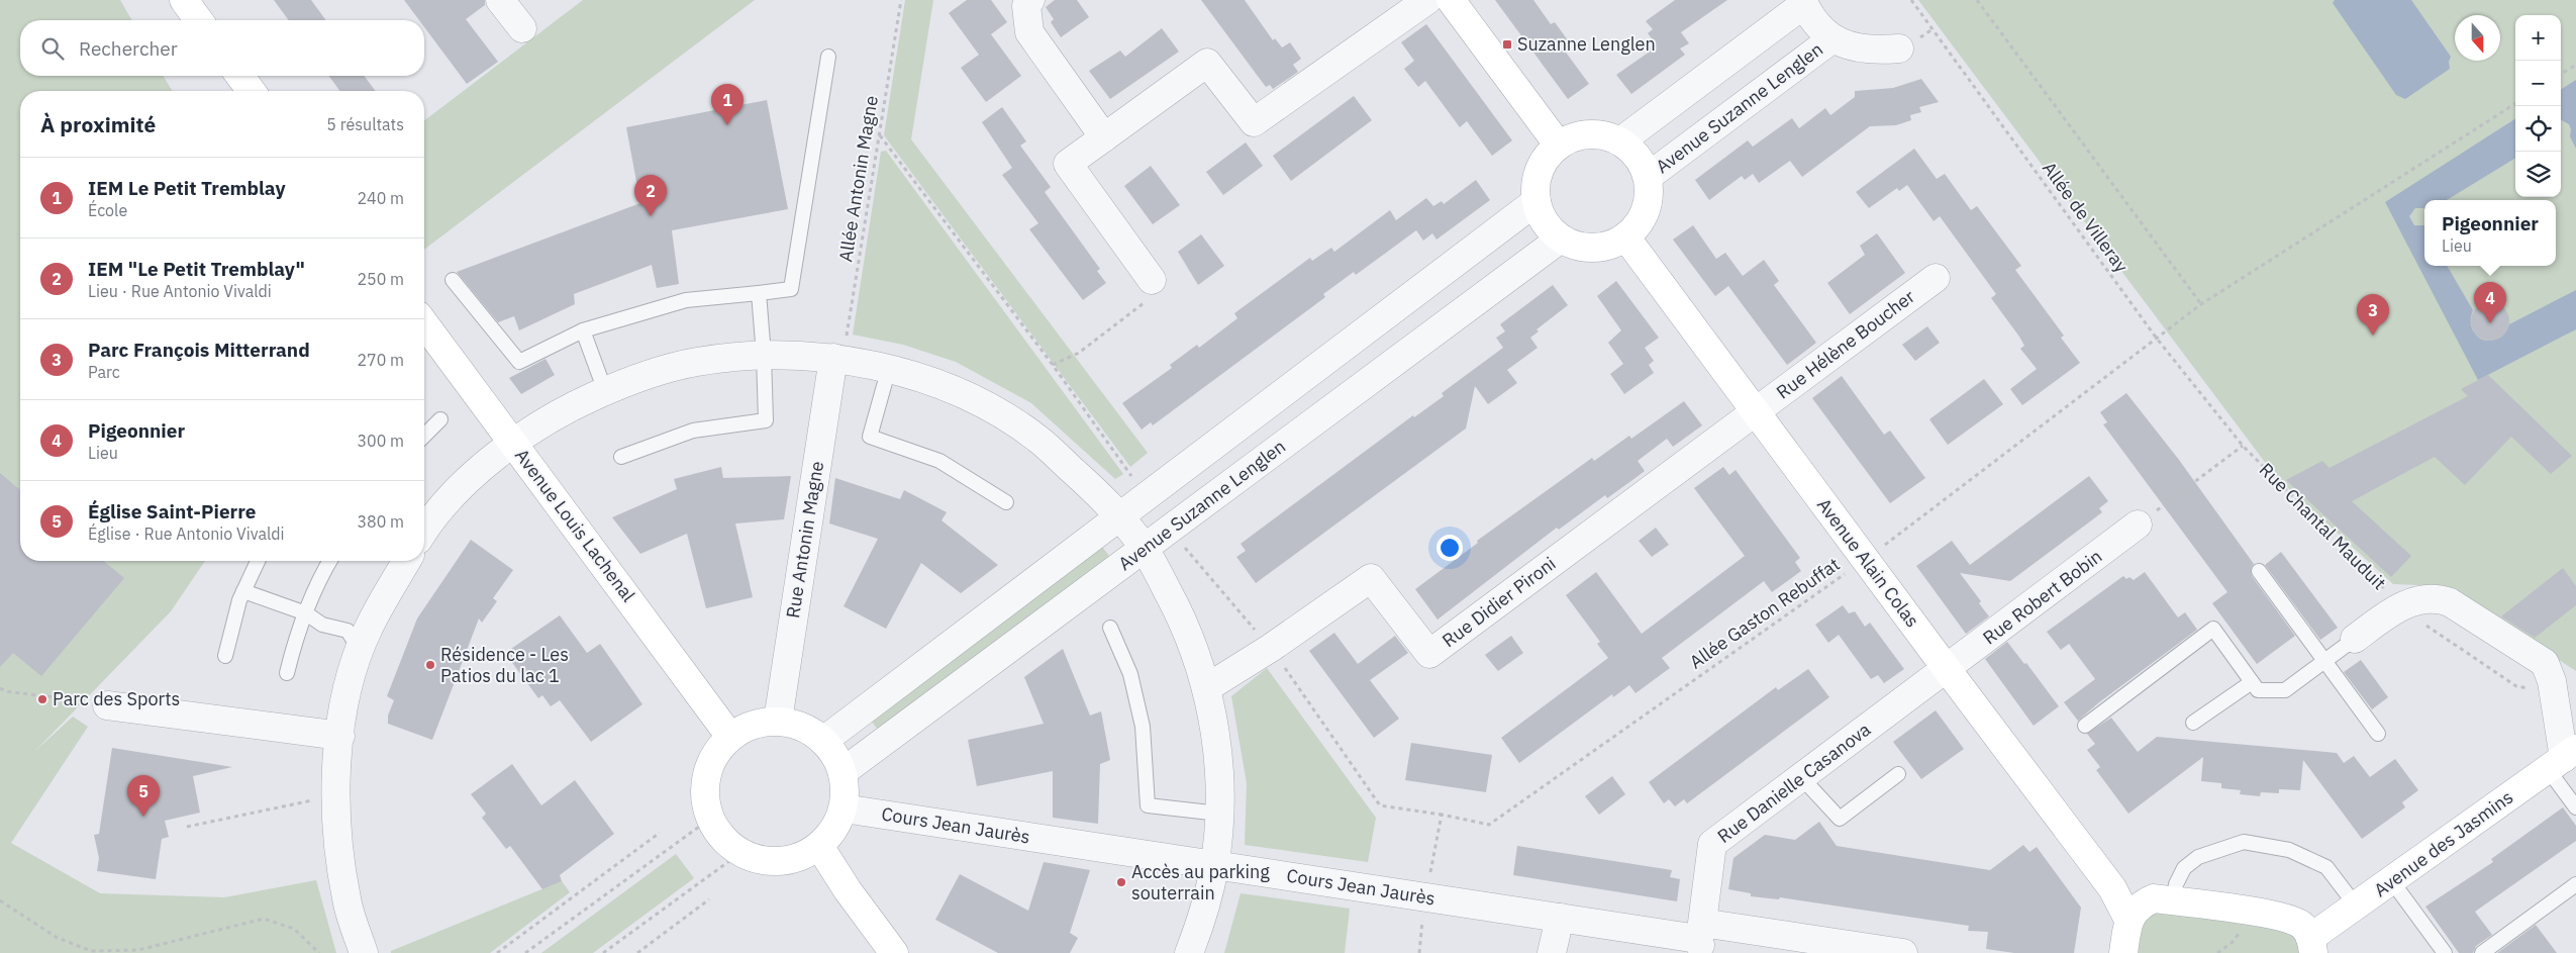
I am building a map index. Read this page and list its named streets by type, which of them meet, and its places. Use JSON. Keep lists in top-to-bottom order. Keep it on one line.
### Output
{"streets":{"street":["Avenue Suzanne Lenglen","Rue Hélène Boucher","Avenue Louis Lachenal","Rue Chantal Mauduit","Rue Antonin Magne","Avenue Alain Colas","Rue Robert Bobin","Rue Didier Pironi","Rue Danielle Casanova","Cours Jean Jaurès","Avenue des Jasmins"],"path":["Allée Antonin Magne","Allée de Villeray","Allée Gaston Rebuffat"]},"crossings":[["Avenue Suzanne Lenglen","Avenue Louis Lachenal"],["Avenue Suzanne Lenglen","Rue Antonin Magne"],["Avenue Suzanne Lenglen","Avenue Alain Colas"],["Avenue Suzanne Lenglen","Cours Jean Jaurès"],["Allée Antonin Magne","Rue Antonin Magne"],["Allée de Villeray","Rue Chantal Mauduit"],["Allée de Villeray","Allée Gaston Rebuffat"],["Rue Hélène Boucher","Avenue Alain Colas"],["Rue Hélène Boucher","Rue Didier Pironi"],["Avenue Louis Lachenal","Rue Antonin Magne"],["Avenue Louis Lachenal","Cours Jean Jaurès"],["Rue Chantal Mauduit","Avenue des Jasmins"],["Rue Antonin Magne","Cours Jean Jaurès"],["Avenue Alain Colas","Rue Robert Bobin"],["Avenue Alain Colas","Rue Didier Pironi"],["Avenue Alain Colas","Allée Gaston Rebuffat"],["Avenue Alain Colas","Rue Danielle Casanova"],["Rue Robert Bobin","Rue Danielle Casanova"],["Allée Gaston Rebuffat","Cours Jean Jaurès"],["Rue Danielle Casanova","Cours Jean Jaurès"]],"places":{"transit":["Suzanne Lenglen"],"other":["Résidence - Les Patios du lac 1","Parc des Sports","Accès au parking souterrain"]},"north":"bottom","page":{"map_buttons":["+","−"],"search":"Rechercher","pins":["1","2","4","3","5"],"heading":["À proximité","5 résultats"],"list":[{"mark":"1","name":"IEM Le Petit Tremblay","note":"École","value":"240 m"},{"mark":"2","name":"IEM \"Le Petit Tremblay\"","note":"Lieu · Rue Antonio Vivaldi","value":"250 m"},{"mark":"3","name":"Parc François Mitterrand","note":"Parc","value":"270 m"},{"mark":"4","name":"Pigeonnier","note":"Lieu","value":"300 m"},{"mark":"5","name":"Église Saint-Pierre","note":"Église · Rue Antonio Vivaldi","value":"380 m"}],"popup":["Pigeonnier","Lieu"]}}
